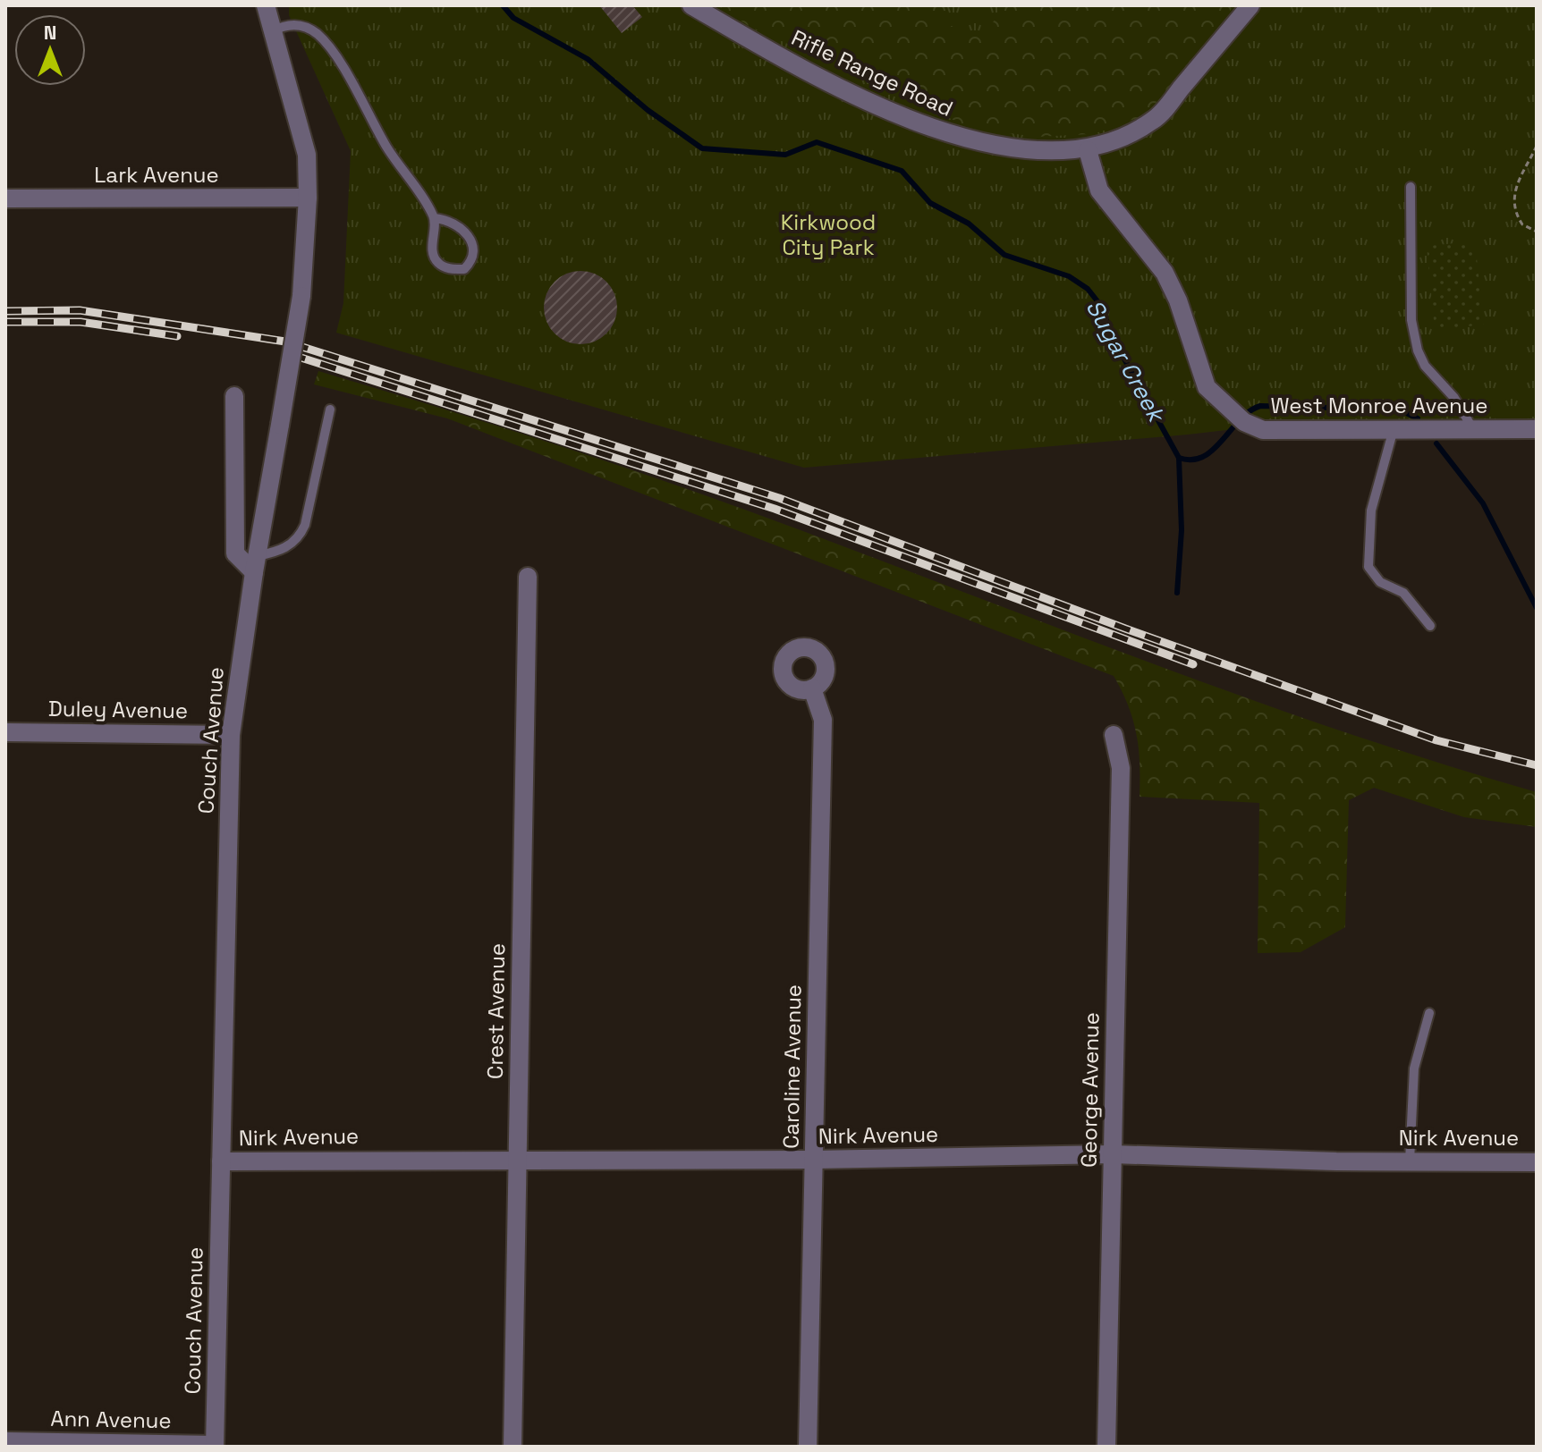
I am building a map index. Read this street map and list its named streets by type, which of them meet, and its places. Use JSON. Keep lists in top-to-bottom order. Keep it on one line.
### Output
{"streets":{"street":["Rifle Range Road","Lark Avenue","West Monroe Avenue","Duley Avenue","Couch Avenue","Crest Avenue","Caroline Avenue","George Avenue","Nirk Avenue","Ann Avenue"]},"crossings":[["Rifle Range Road","West Monroe Avenue"],["Lark Avenue","Couch Avenue"],["Duley Avenue","Couch Avenue"],["Couch Avenue","Nirk Avenue"],["Couch Avenue","Ann Avenue"],["Crest Avenue","Nirk Avenue"],["Caroline Avenue","Nirk Avenue"],["George Avenue","Nirk Avenue"]],"water":["Sugar Creek"],"parks":["Kirkwood City Park"],"north":"top"}
